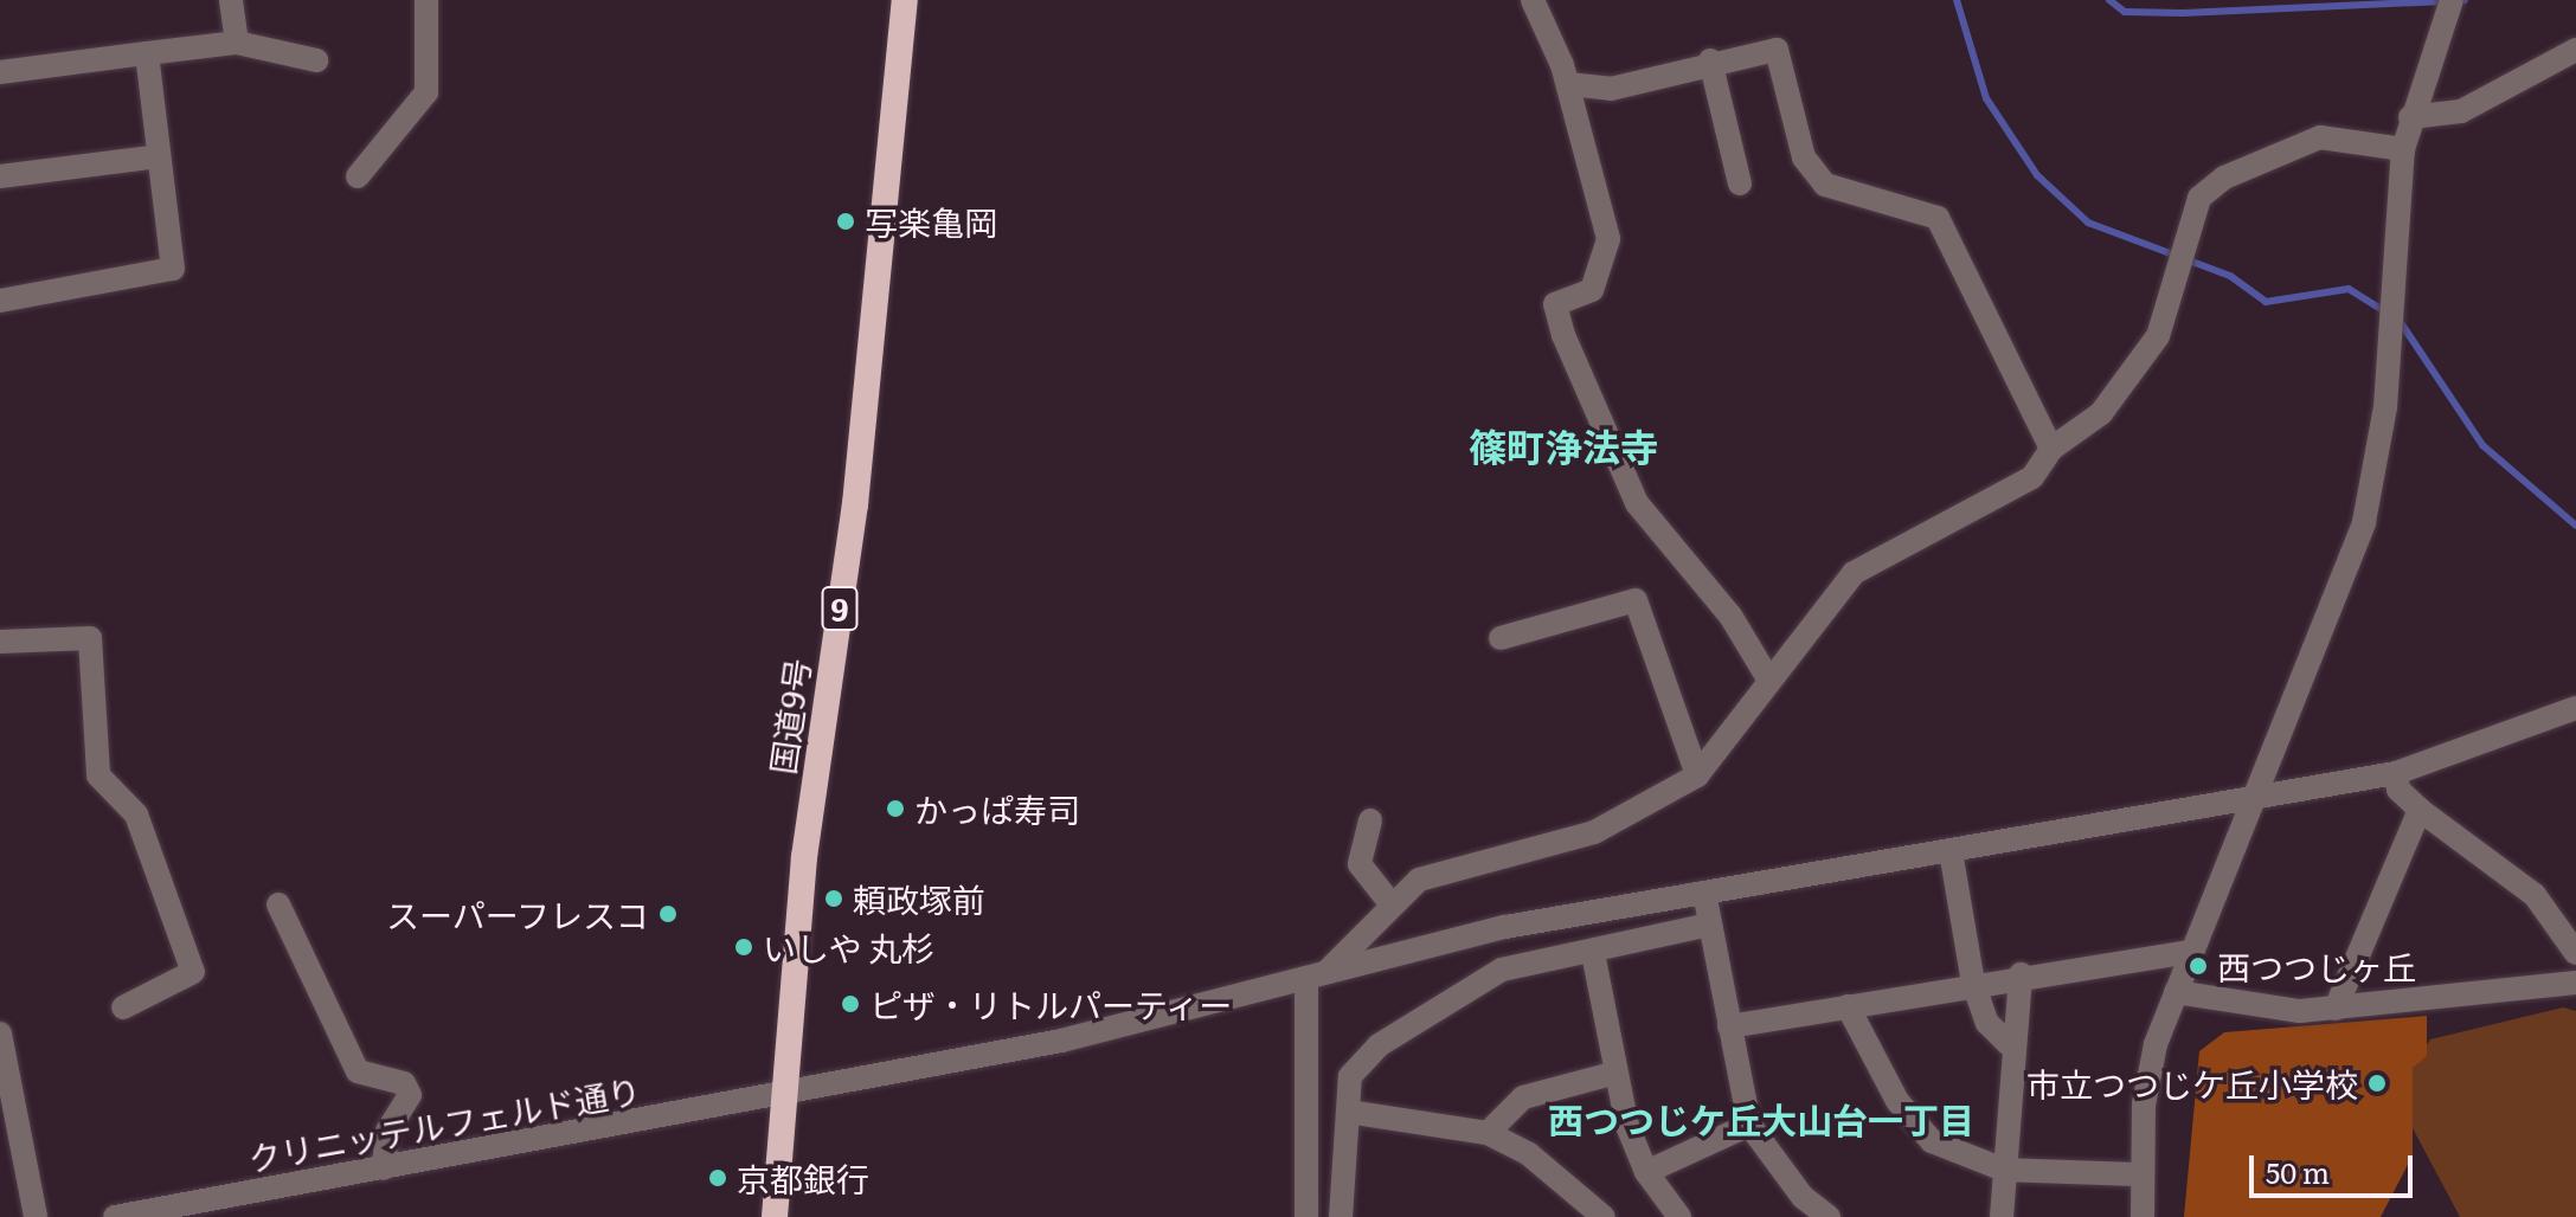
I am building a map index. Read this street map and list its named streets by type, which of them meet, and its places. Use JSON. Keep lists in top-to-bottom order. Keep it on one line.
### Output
{"streets":{"highway":["9","国道9号"],"street":["クリニッテルフェルド通り"]},"crossings":[["国道9号","クリニッテルフェルド通り"]],"districts":["篠町浄法寺","西つつじケ丘大山台一丁目"],"places":["写楽亀岡","かっぱ寿司","頼政塚前","スーパーフレスコ","いしや 丸杉","西つつじヶ丘","ピザ・リトルパーティー","市立つつじケ丘小学校","京都銀行"],"scale_bar":"50 m"}
